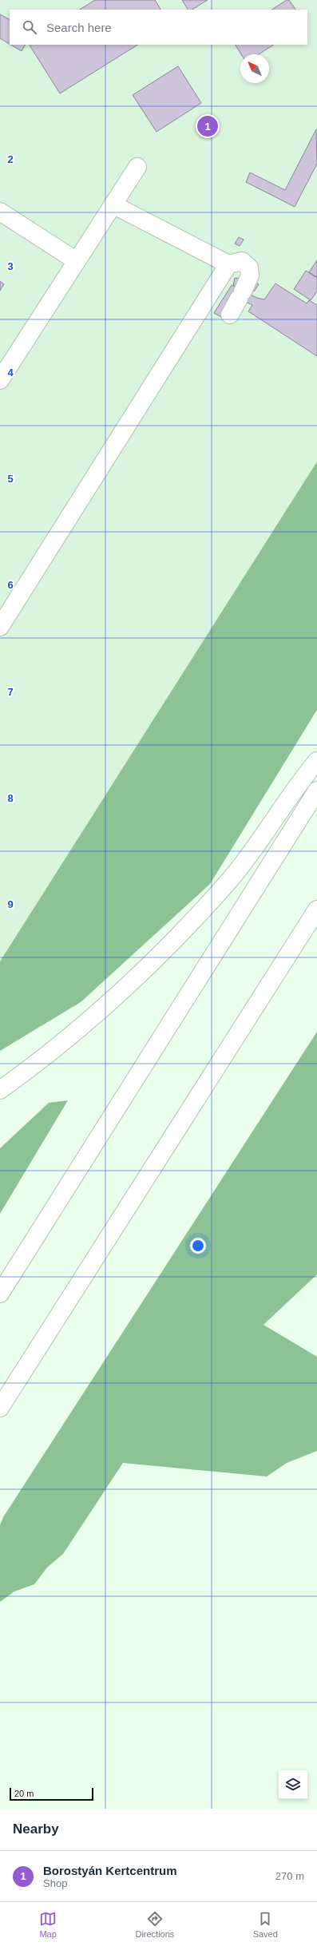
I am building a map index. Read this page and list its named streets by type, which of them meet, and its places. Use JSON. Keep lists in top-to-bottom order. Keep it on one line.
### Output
{"scale_bar":"20 m","north":"top left","page":{"search":"Search here","pins":"1","scale":"20 m","heading":"Nearby","list":[{"mark":"1","name":"Borostyán Kertcentrum","note":"Shop","value":"270 m"}],"nav":["Map","Directions","Saved"]},"grid":{"rows":["2","3","4","5","6","7","8","9"]}}
